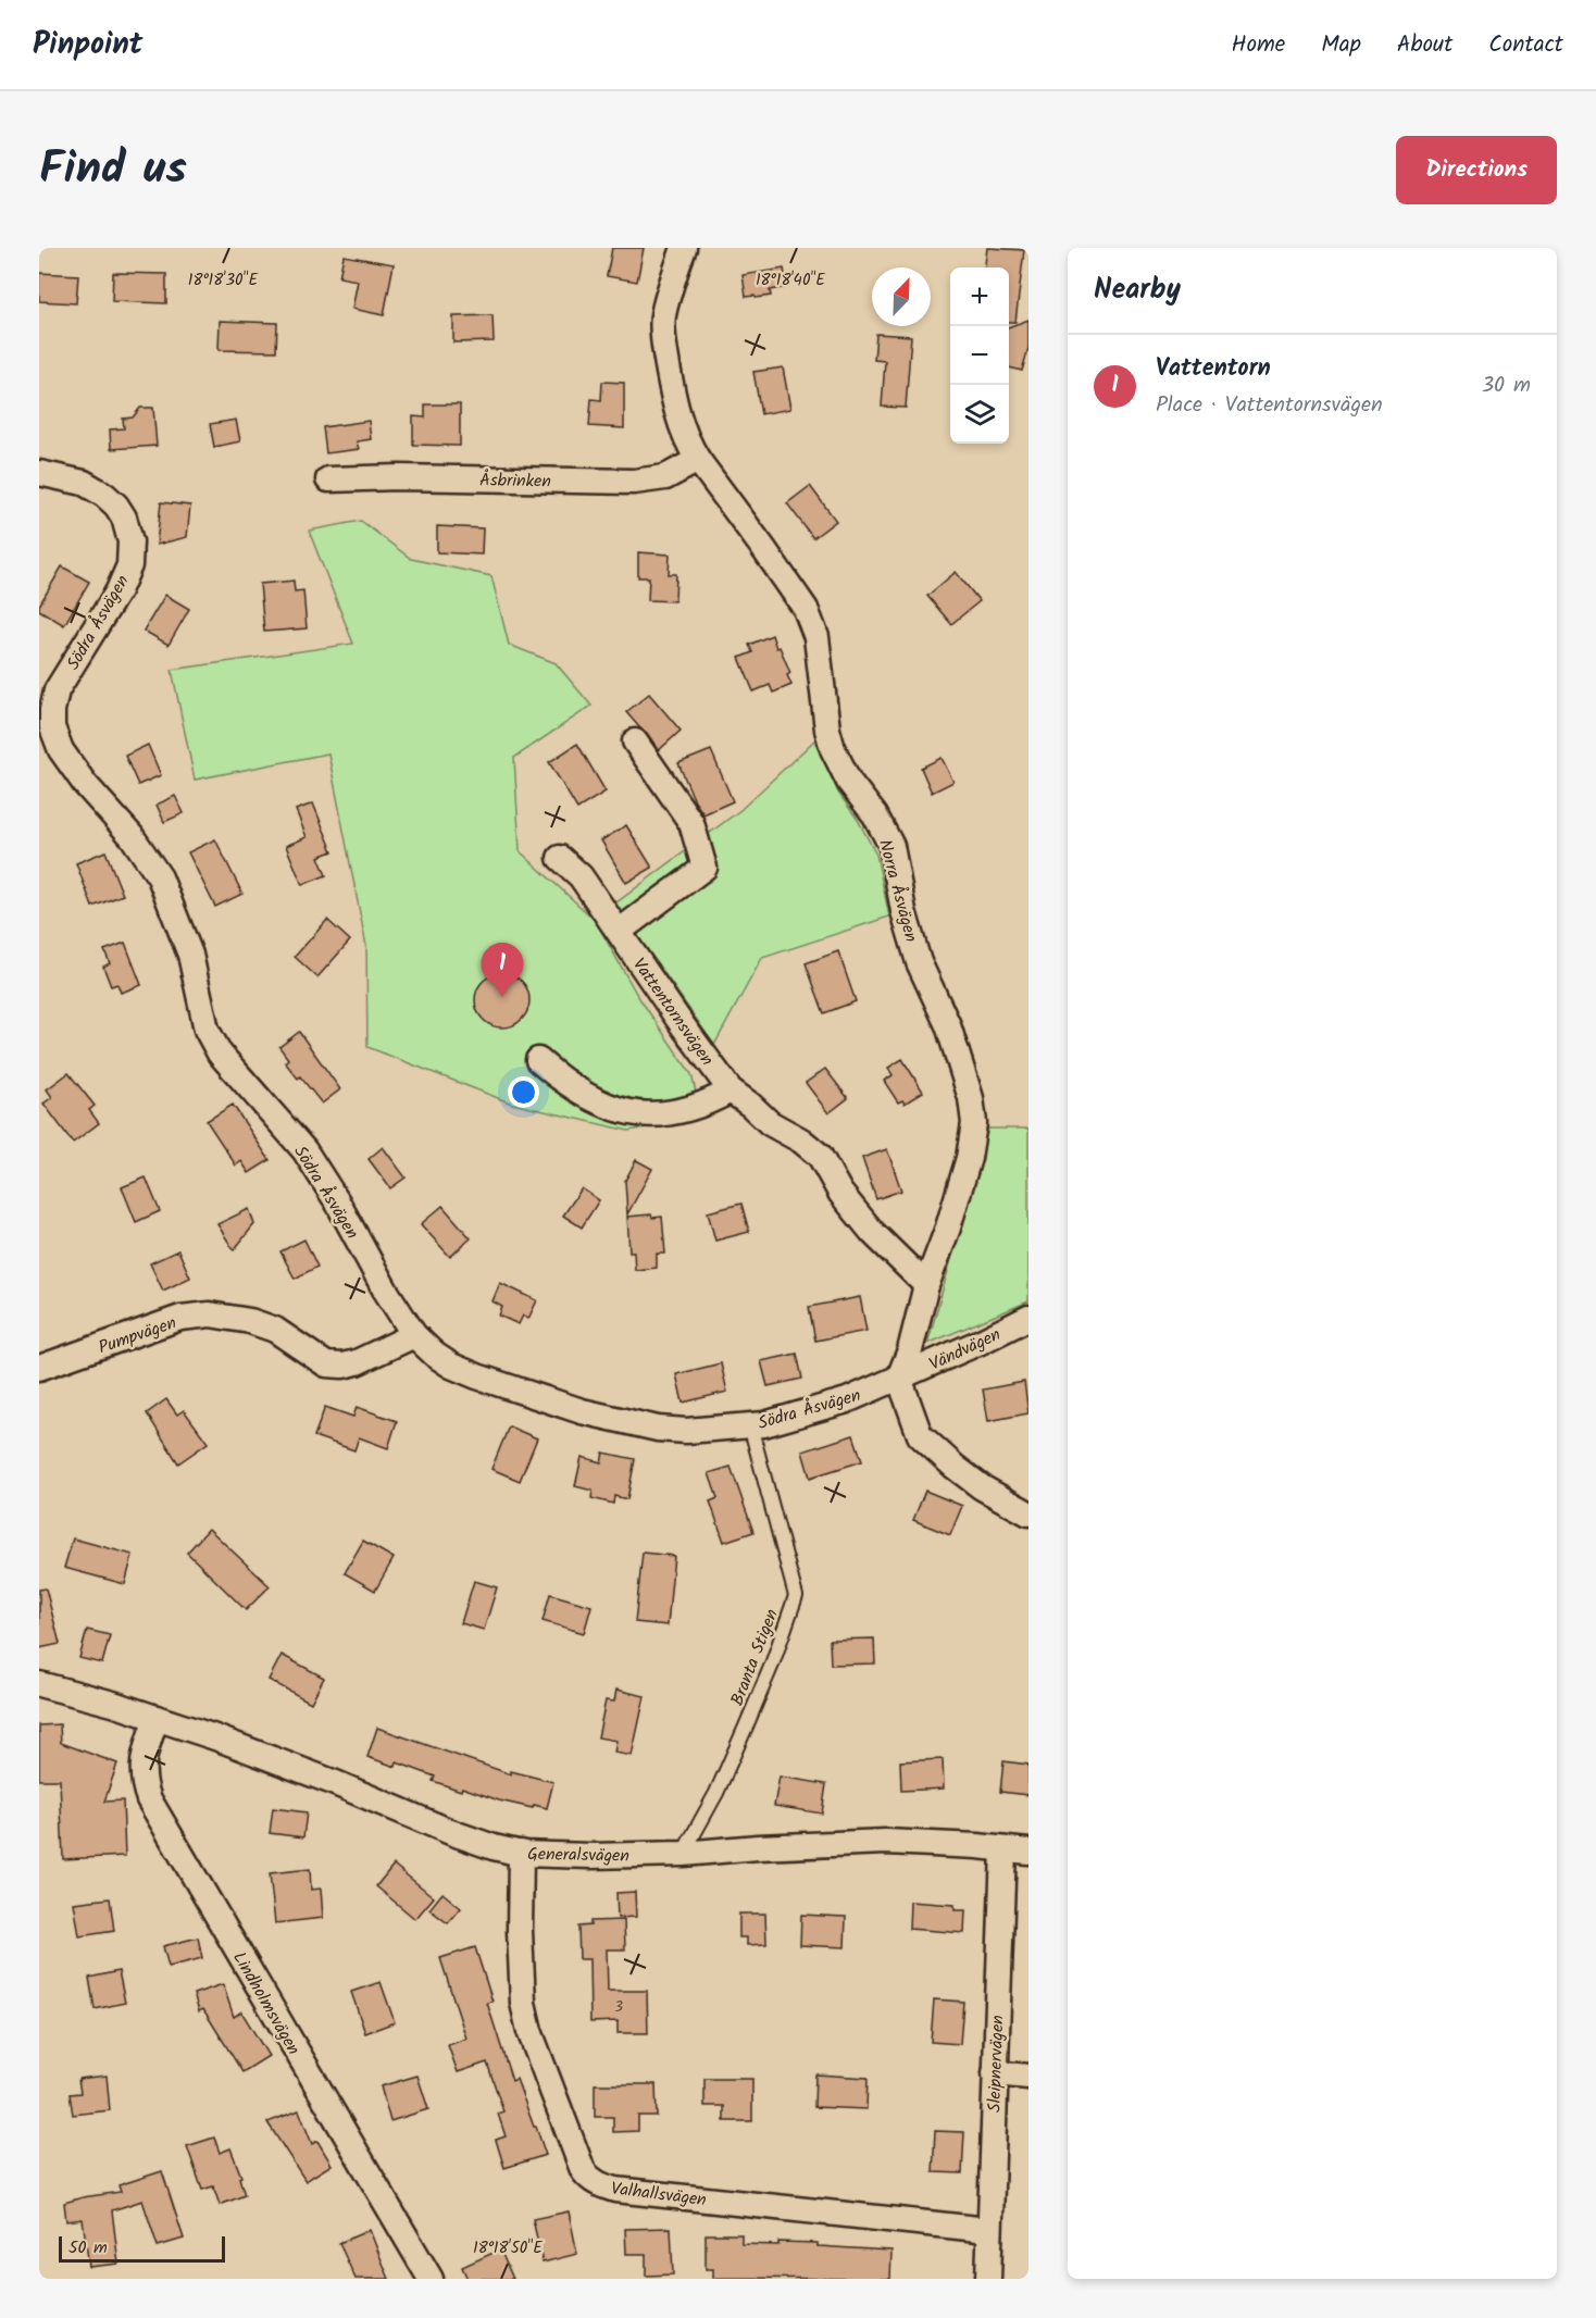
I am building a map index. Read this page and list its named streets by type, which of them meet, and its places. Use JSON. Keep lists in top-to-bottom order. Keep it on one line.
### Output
{"streets":{"street":["Åsbrinken","Södra Åsvägen","Norra Åsvägen","Vattentornsvägen","Pumpvägen","Vändvägen","Generalsvägen","Lindholmsvägen","Sleipnervägen","Valhallsvägen"],"lane":["Branta Stigen"]},"crossings":[["Åsbrinken","Norra Åsvägen"],["Södra Åsvägen","Norra Åsvägen"],["Södra Åsvägen","Pumpvägen"],["Södra Åsvägen","Vändvägen"],["Södra Åsvägen","Branta Stigen"],["Norra Åsvägen","Vattentornsvägen"],["Norra Åsvägen","Vändvägen"],["Branta Stigen","Generalsvägen"],["Generalsvägen","Lindholmsvägen"],["Generalsvägen","Sleipnervägen"],["Generalsvägen","Valhallsvägen"],["Sleipnervägen","Valhallsvägen"]],"house_numbers":["3"],"scale_bar":"50 m","north":"top right","page":{"header":"Pinpoint","nav":["Home","Map","About","Contact"],"title":"Find us","buttons":"Directions","heading":"Nearby","map_buttons":["+","−"],"list":[{"mark":"1","name":"Vattentorn","note":"Place · Vattentornsvägen","value":"30 m"}],"pins":"1","scale":"50 m"},"coordinates":["18°18'30\"E","18°18'40\"E","18°18'50\"E"]}
